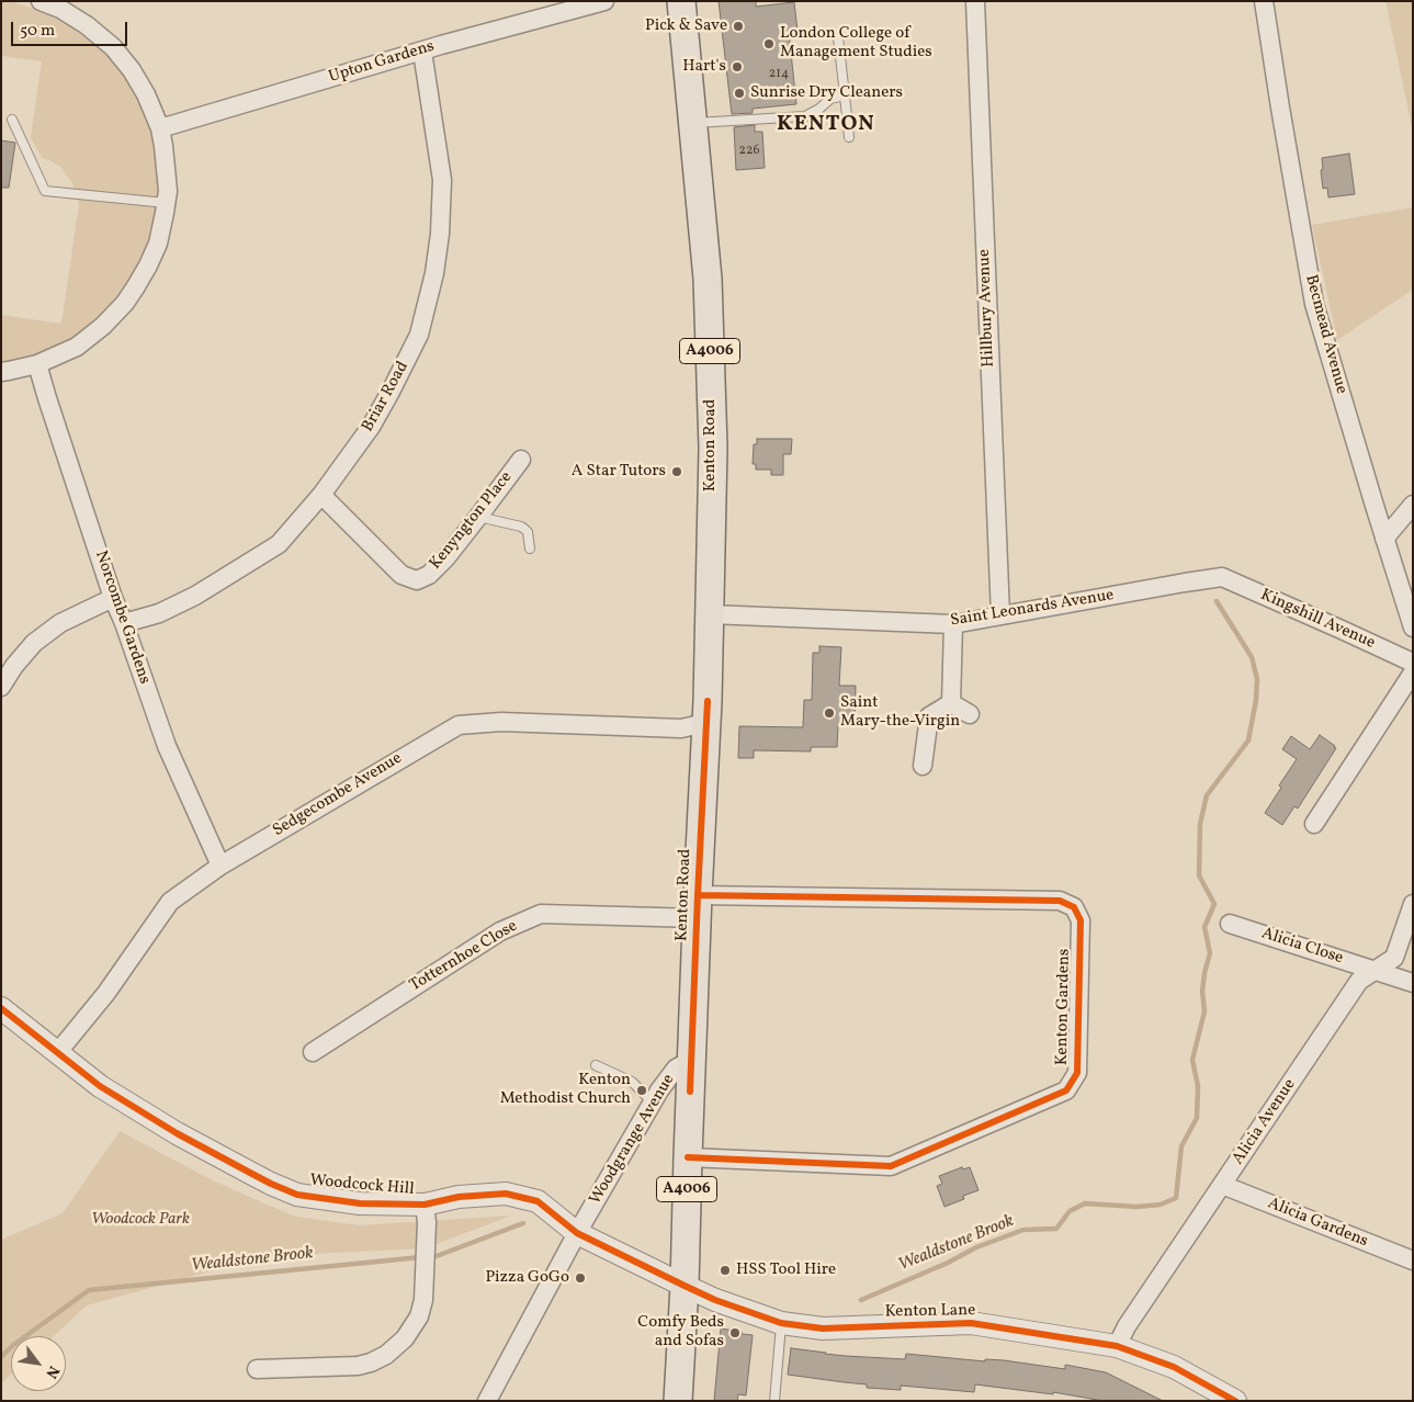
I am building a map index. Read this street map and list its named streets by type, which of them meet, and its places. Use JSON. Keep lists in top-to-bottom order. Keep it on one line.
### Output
{"streets":{"main road":["A4006","Kenton Road"],"street":["Upton Gardens","Hillbury Avenue","Becmead Avenue","Briar Road","Kenyngton Place","Saint Leonards Avenue","Norcombe Gardens","Kingshill Avenue","Sedgecombe Avenue","Alicia Close","Totternhoe Close","Kenton Gardens","Alicia Avenue","Woodgrange Avenue","Woodcock Hill","Alicia Gardens","Kenton Lane"]},"crossings":[["Upton Gardens","Briar Road"],["Hillbury Avenue","Saint Leonards Avenue"],["A4006","Kenton Road"],["A4006","Woodcock Hill"],["A4006","Kenton Lane"],["Briar Road","Kenyngton Place"],["Briar Road","Norcombe Gardens"],["Kenton Road","Saint Leonards Avenue"],["Kenton Road","Sedgecombe Avenue"],["Kenton Road","Totternhoe Close"],["Kenton Road","Kenton Gardens"],["Kenton Road","Woodgrange Avenue"],["Kenton Road","Woodcock Hill"],["Kenton Road","Kenton Lane"],["Saint Leonards Avenue","Kingshill Avenue"],["Norcombe Gardens","Sedgecombe Avenue"],["Sedgecombe Avenue","Woodcock Hill"],["Alicia Close","Alicia Avenue"],["Totternhoe Close","Kenton Gardens"],["Alicia Avenue","Alicia Gardens"],["Alicia Avenue","Kenton Lane"],["Woodgrange Avenue","Woodcock Hill"],["Woodcock Hill","Kenton Lane"]],"districts":["KENTON"],"water":["Wealdstone Brook"],"parks":["Woodcock Park"],"places":["Pick & Save","London College of Management Studies","Hart's","Sunrise Dry Cleaners","A Star Tutors","Saint Mary-the-Virgin","Kenton Methodist Church","HSS Tool Hire","Pizza GoGo","Comfy Beds and Sofas"],"house_numbers":["214","226"],"scale_bar":"50 m","north":"bottom right"}
